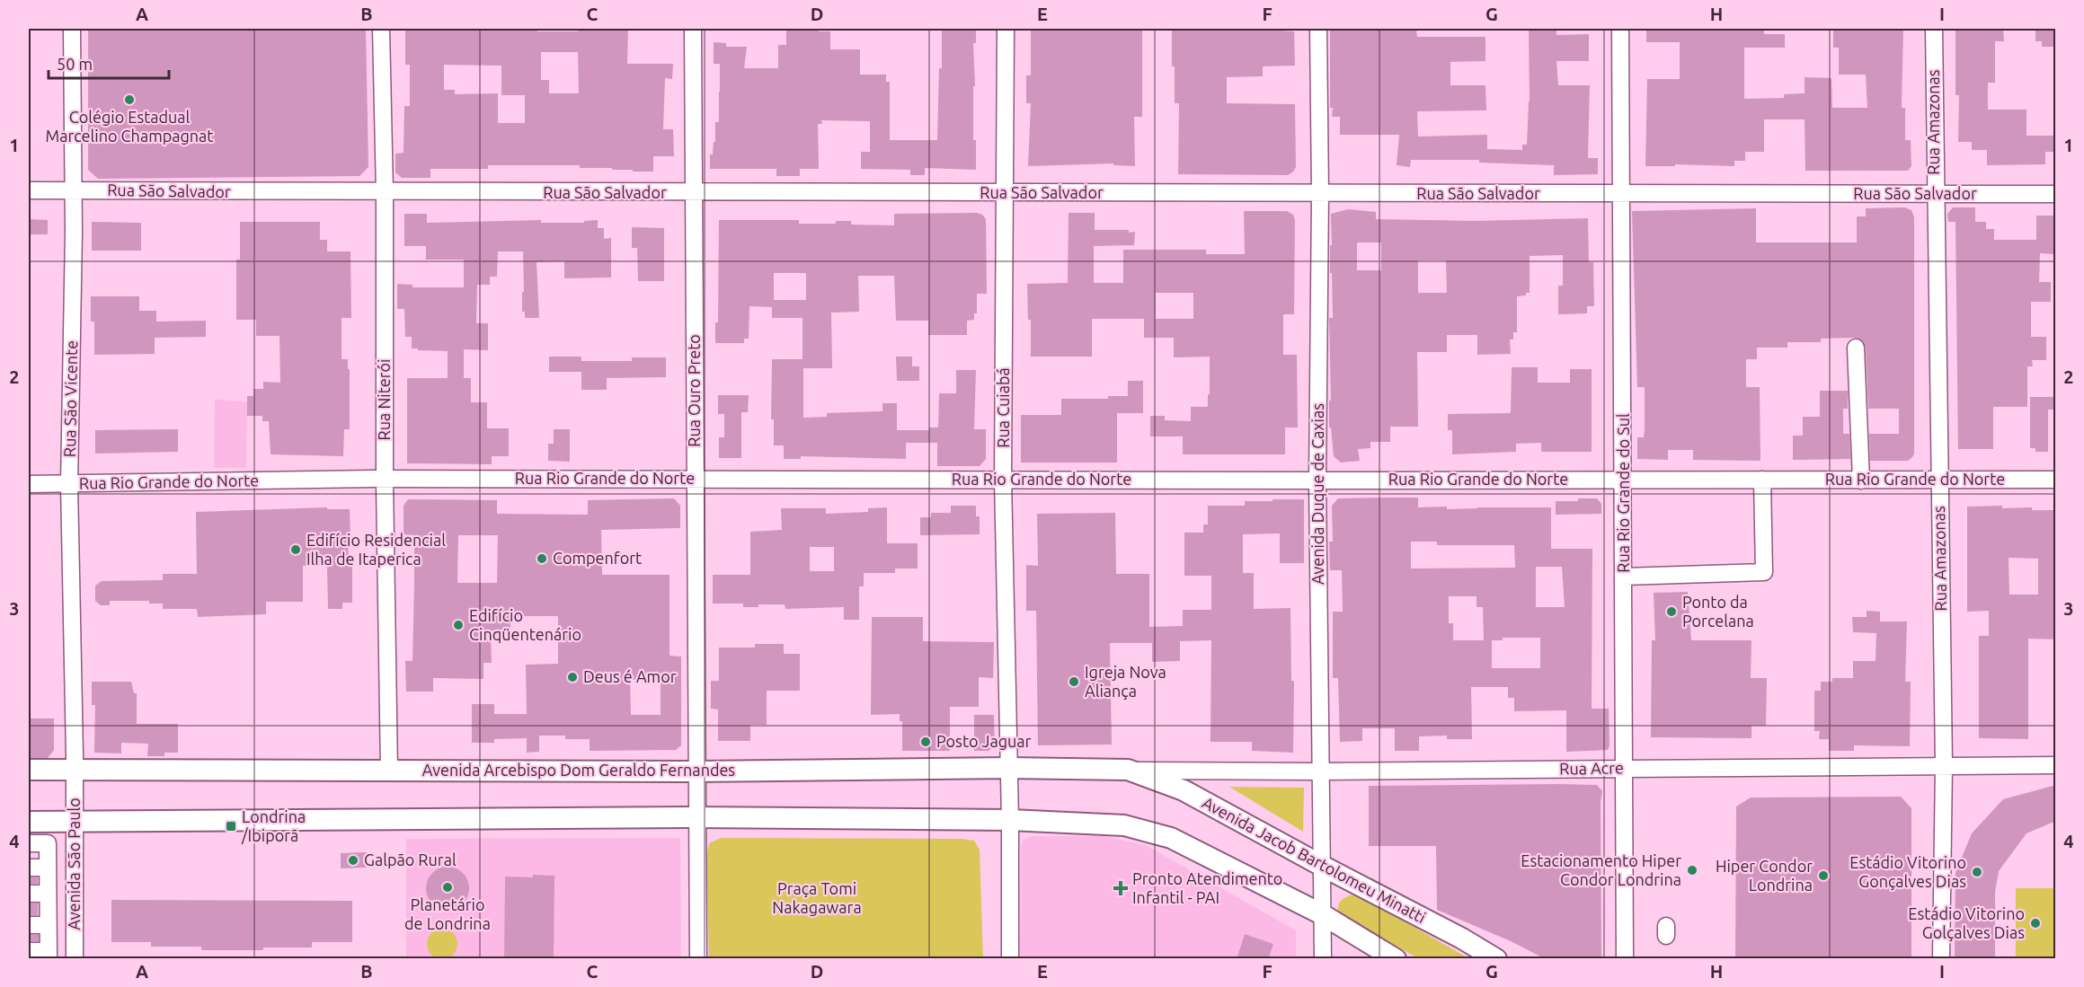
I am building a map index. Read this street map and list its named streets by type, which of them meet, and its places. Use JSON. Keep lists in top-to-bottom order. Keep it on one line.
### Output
{"streets":{"main road":["Avenida Arcebispo Dom Geraldo Fernandes","Avenida Jacob Bartolomeu Minatti"],"street":["Rua Amazonas","Rua São Salvador","Rua Ouro Preto","Rua São Vicente","Rua Niterói","Rua Cuiabá","Rua Rio Grande do Norte","Rua Rio Grande do Sul","Avenida Duque de Caxias","Rua Acre","Avenida São Paulo"]},"crossings":[["Rua Amazonas","Rua São Salvador"],["Rua Amazonas","Rua Rio Grande do Norte"],["Rua Amazonas","Rua Acre"],["Rua São Salvador","Rua Ouro Preto"],["Rua São Salvador","Rua São Vicente"],["Rua São Salvador","Rua Niterói"],["Rua São Salvador","Rua Cuiabá"],["Rua São Salvador","Rua Rio Grande do Sul"],["Rua São Salvador","Avenida Duque de Caxias"],["Rua Ouro Preto","Rua Rio Grande do Norte"],["Rua Ouro Preto","Avenida Arcebispo Dom Geraldo Fernandes"],["Rua São Vicente","Rua Rio Grande do Norte"],["Rua São Vicente","Avenida Arcebispo Dom Geraldo Fernandes"],["Rua São Vicente","Avenida São Paulo"],["Rua Niterói","Rua Rio Grande do Norte"],["Rua Niterói","Avenida Arcebispo Dom Geraldo Fernandes"],["Rua Cuiabá","Rua Rio Grande do Norte"],["Rua Cuiabá","Avenida Arcebispo Dom Geraldo Fernandes"],["Rua Rio Grande do Norte","Rua Rio Grande do Sul"],["Rua Rio Grande do Norte","Avenida Duque de Caxias"],["Rua Rio Grande do Sul","Rua Acre"],["Avenida Duque de Caxias","Rua Acre"],["Avenida Duque de Caxias","Avenida Jacob Bartolomeu Minatti"],["Rua Acre","Avenida Arcebispo Dom Geraldo Fernandes"],["Rua Acre","Avenida Jacob Bartolomeu Minatti"],["Avenida Arcebispo Dom Geraldo Fernandes","Avenida Jacob Bartolomeu Minatti"],["Avenida Arcebispo Dom Geraldo Fernandes","Avenida São Paulo"]],"parks":["Praça Tomi Nakagawara"],"places":{"other":["Colégio Estadual Marcelino Champagnat","Edifício Residencial Ilha de Itaperica","Compenfort","Ponto da Porcelana","Edifício Cinqüentenário","Deus é Amor","Igreja Nova Aliança","Posto Jaguar","Galpão Rural","Estacionamento Hiper Condor Londrina","Estádio Vitorino Gonçalves Dias","Hiper Condor Londrina","Planetário de Londrina","Estádio Vitorino Golçalves Dias"],"transit":["Londrina /Ibiporã"],"health":["Pronto Atendimento Infantil - PAI"]},"scale_bar":"50 m","grid":{"columns":["A","B","C","D","E","F","G","H","I"],"rows":["1","2","3","4"]}}
